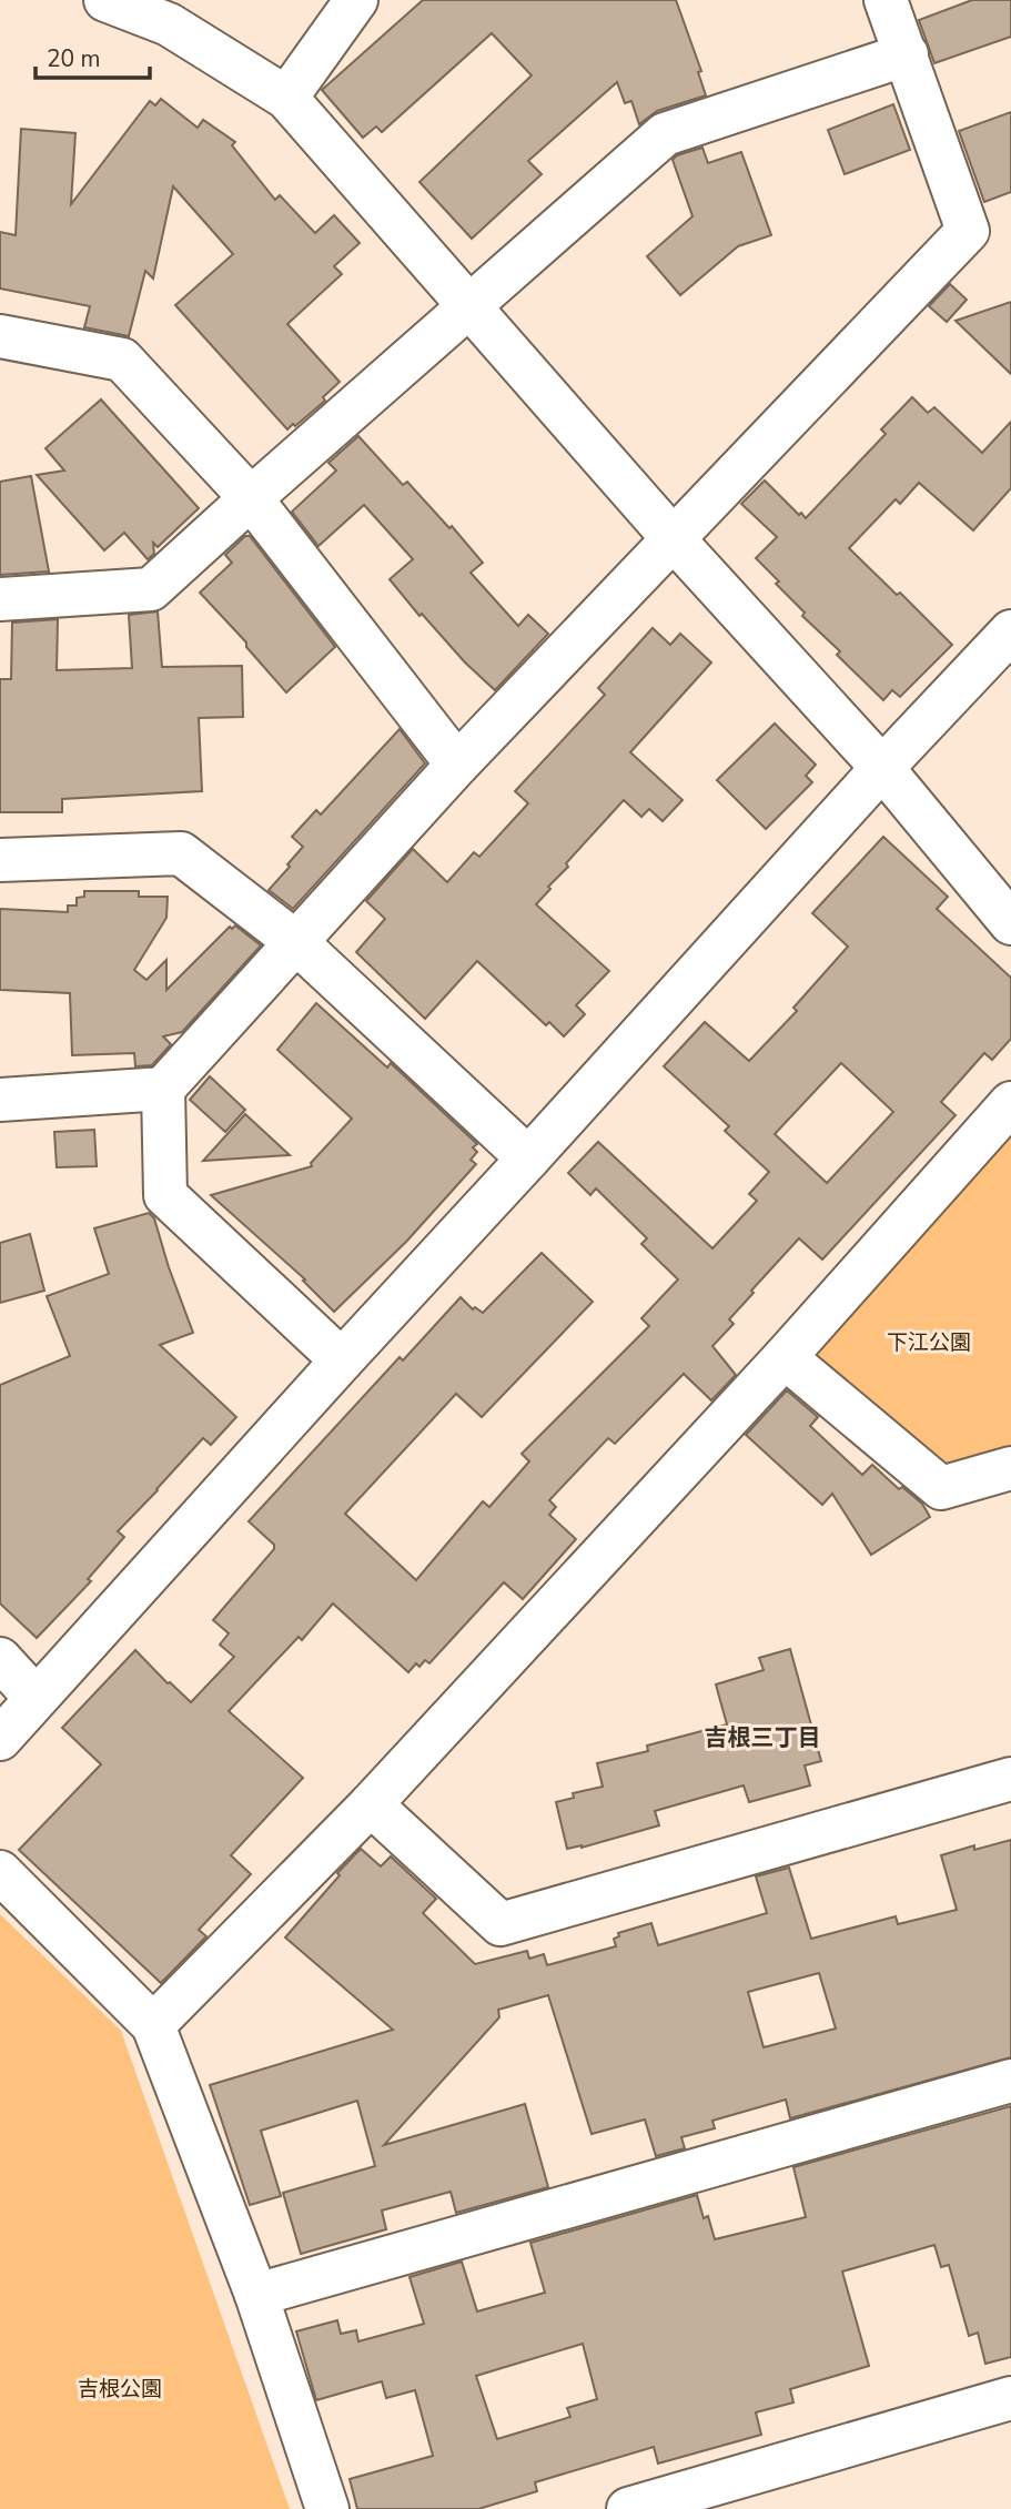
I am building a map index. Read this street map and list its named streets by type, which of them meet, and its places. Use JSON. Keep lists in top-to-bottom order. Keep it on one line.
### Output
{"districts":["吉根三丁目"],"parks":["下江公園","吉根公園"],"scale_bar":"20 m"}
